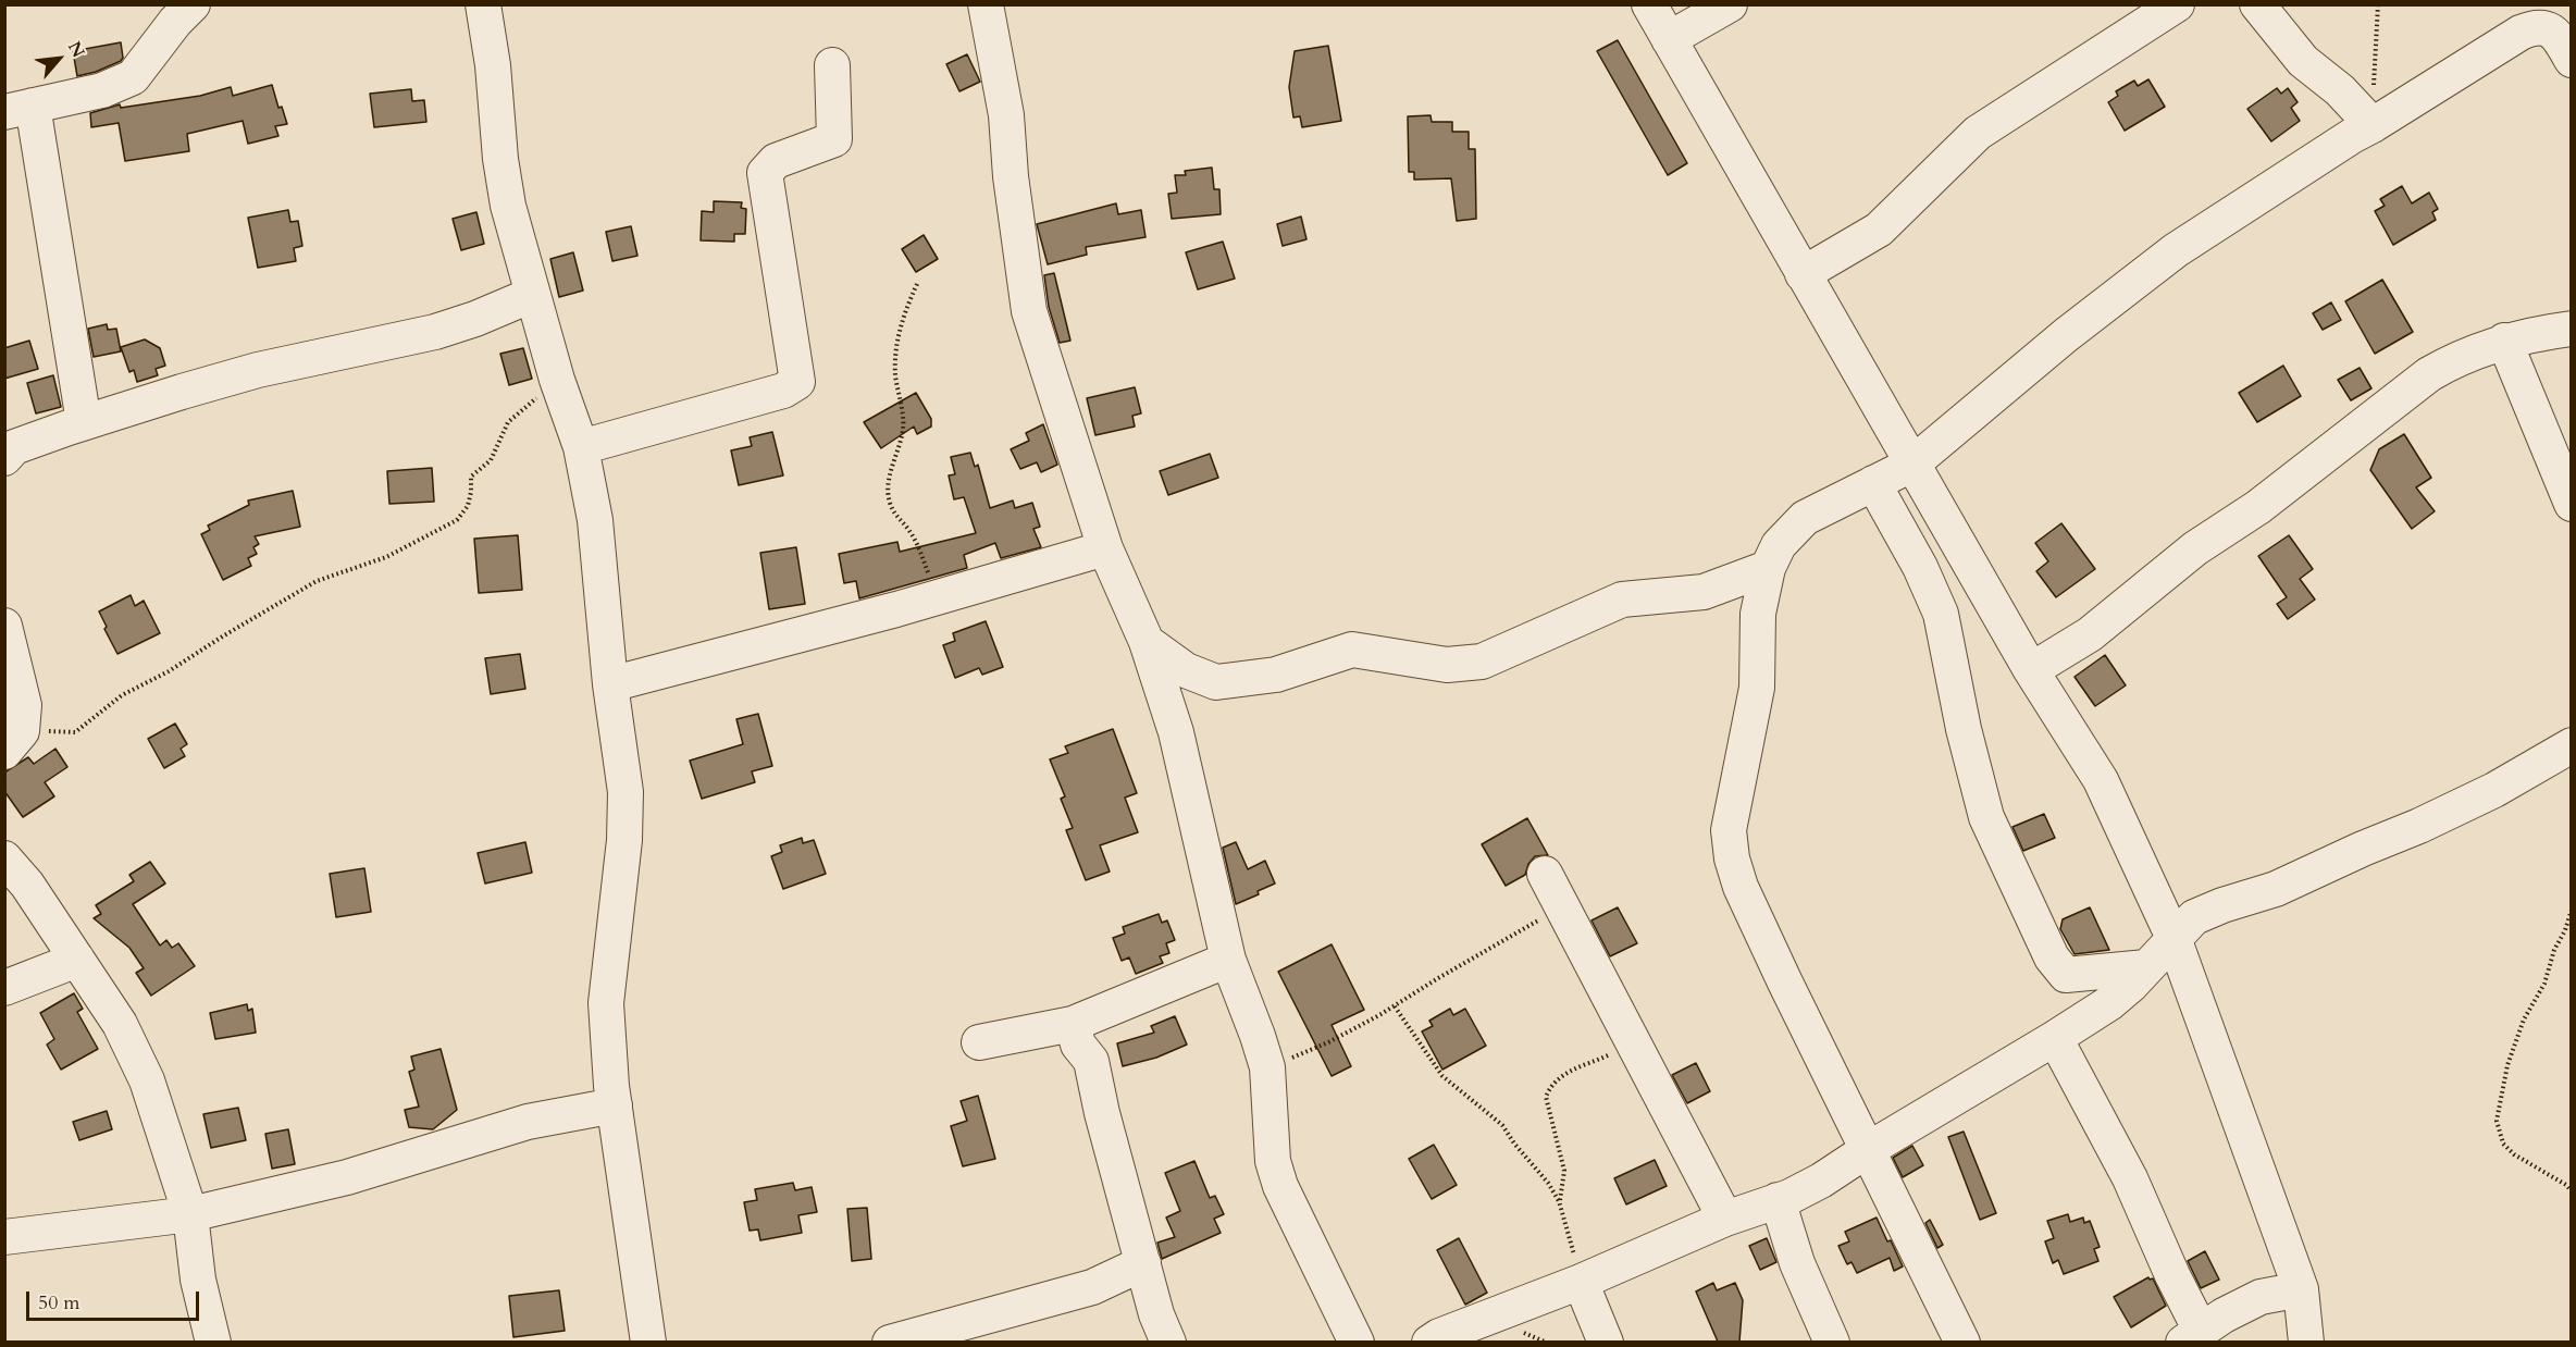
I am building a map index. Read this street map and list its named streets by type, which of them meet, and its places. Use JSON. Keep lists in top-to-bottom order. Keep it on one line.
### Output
{"scale_bar":"50 m","north":"top right"}
